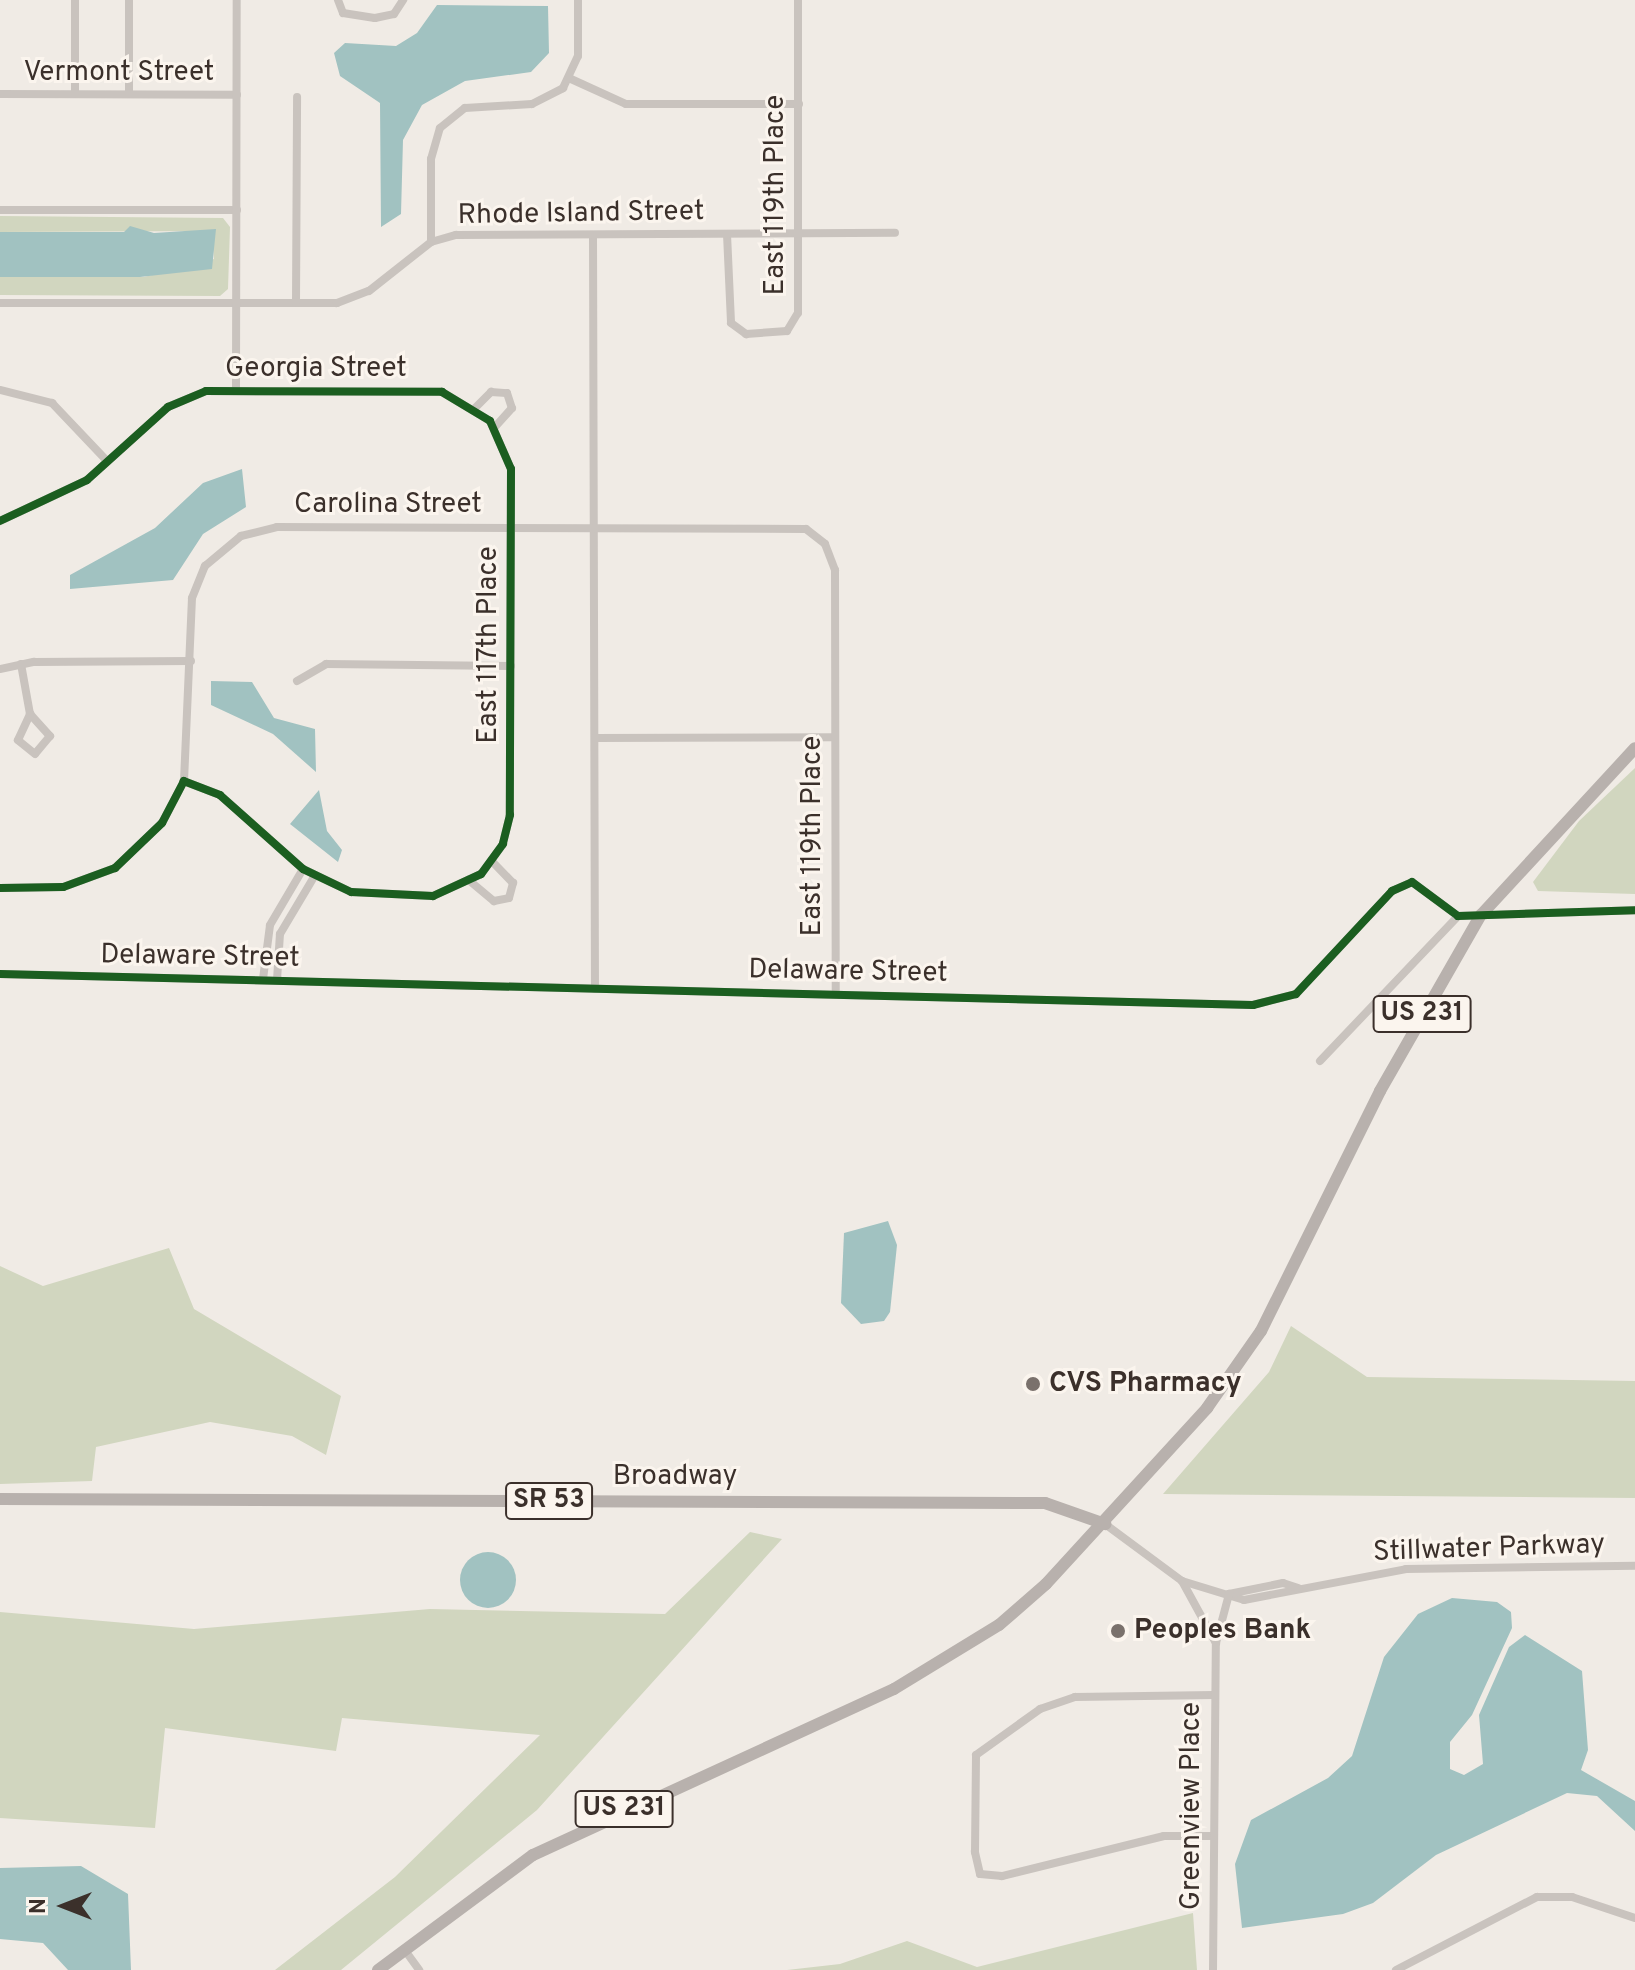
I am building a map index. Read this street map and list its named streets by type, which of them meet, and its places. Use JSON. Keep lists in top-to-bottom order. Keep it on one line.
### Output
{"streets":{"main road":["US 231","Broadway","SR 53"],"street":["Vermont Street","East 119th Place","Rhode Island Street","Georgia Street","Carolina Street","East 117th Place","Delaware Street","Stillwater Parkway","Greenview Place"]},"crossings":[["East 119th Place","Rhode Island Street"],["East 119th Place","Carolina Street"],["East 119th Place","Delaware Street"],["Georgia Street","East 117th Place"],["Carolina Street","East 117th Place"],["US 231","Broadway"],["US 231","Stillwater Parkway"],["Broadway","Stillwater Parkway"],["Stillwater Parkway","Greenview Place"]],"places":["CVS Pharmacy","Peoples Bank"],"north":"left"}
